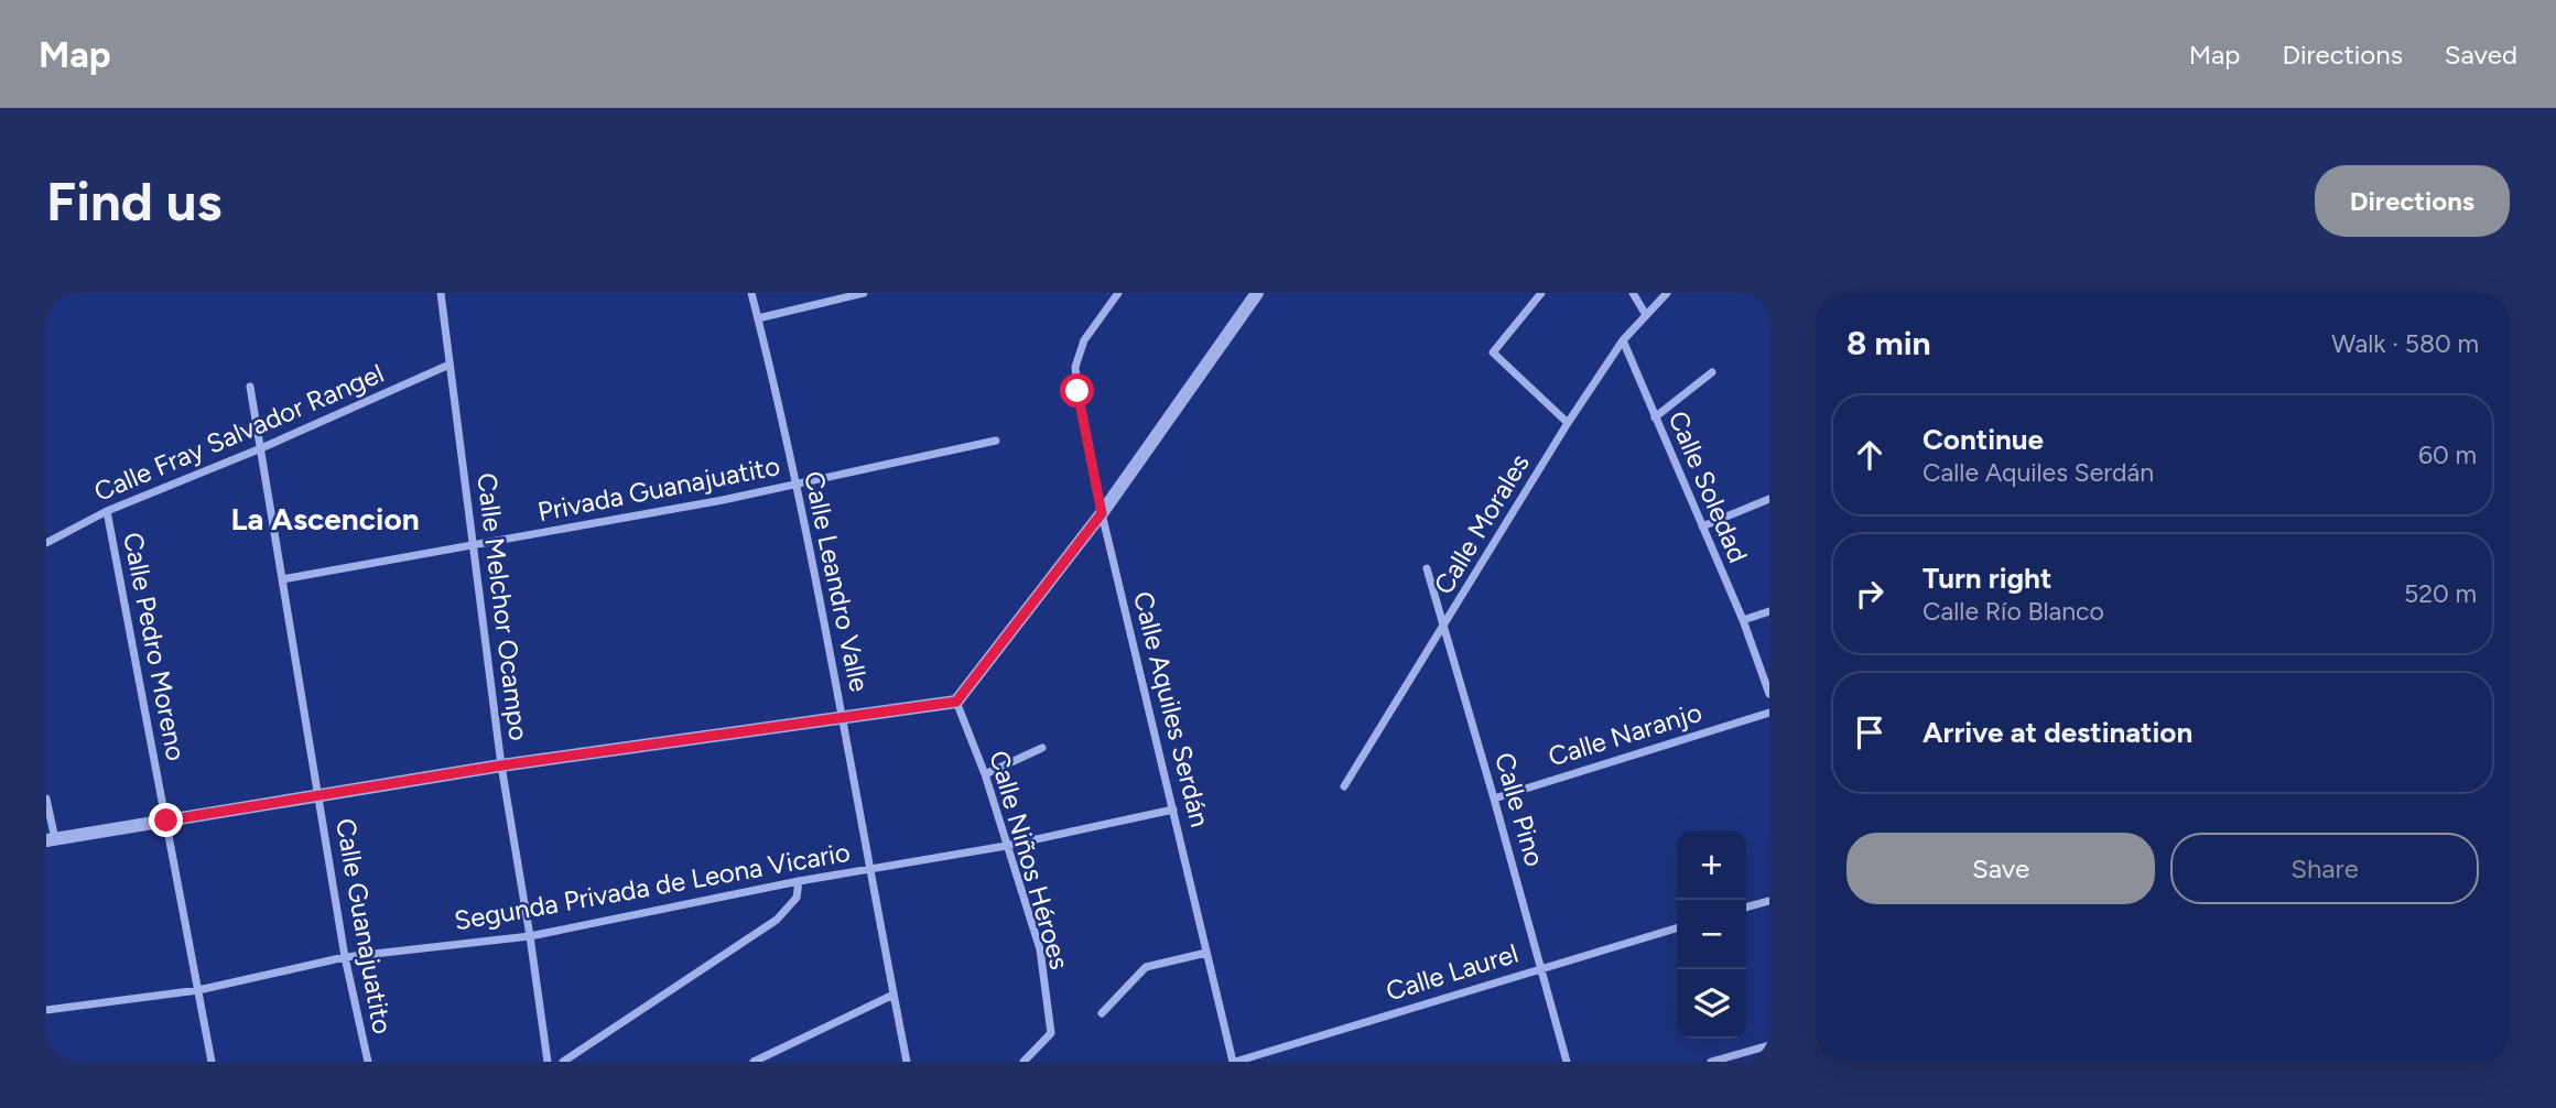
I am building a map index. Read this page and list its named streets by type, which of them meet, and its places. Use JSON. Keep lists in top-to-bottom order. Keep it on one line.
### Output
{"streets":{"street":["Calle Fray Salvador Rangel","Calle Soledad","Privada Guanajuatito","Calle Morales","Calle Leandro Valle","Calle Melchor Ocampo","Calle Pedro Moreno","Calle Aquiles Serdán","Calle Naranjo","Calle Pino","Calle Niños Héroes","Segunda Privada de Leona Vicario","Calle Guanajuatito","Calle Laurel"]},"crossings":[["Calle Fray Salvador Rangel","Calle Melchor Ocampo"],["Calle Fray Salvador Rangel","Calle Pedro Moreno"],["Calle Fray Salvador Rangel","Calle Guanajuatito"],["Calle Soledad","Calle Morales"],["Privada Guanajuatito","Calle Leandro Valle"],["Privada Guanajuatito","Calle Melchor Ocampo"],["Privada Guanajuatito","Calle Guanajuatito"],["Calle Morales","Calle Pino"],["Calle Leandro Valle","Segunda Privada de Leona Vicario"],["Calle Melchor Ocampo","Segunda Privada de Leona Vicario"],["Calle Pedro Moreno","Segunda Privada de Leona Vicario"],["Calle Aquiles Serdán","Segunda Privada de Leona Vicario"],["Calle Aquiles Serdán","Calle Laurel"],["Calle Naranjo","Calle Pino"],["Calle Pino","Calle Laurel"],["Calle Niños Héroes","Segunda Privada de Leona Vicario"],["Segunda Privada de Leona Vicario","Calle Guanajuatito"]],"districts":["La Ascencion"],"page":{"header":"Map","nav":["Map","Directions","Saved"],"buttons":["Directions",["Save","Share"]],"title":"Find us","heading":["8 min","Walk · 580 m"],"list":[["Continue","Calle Aquiles Serdán","60 m"],["Turn right","Calle Río Blanco","520 m"],"Arrive at destination"],"map_buttons":["+","−"]}}
